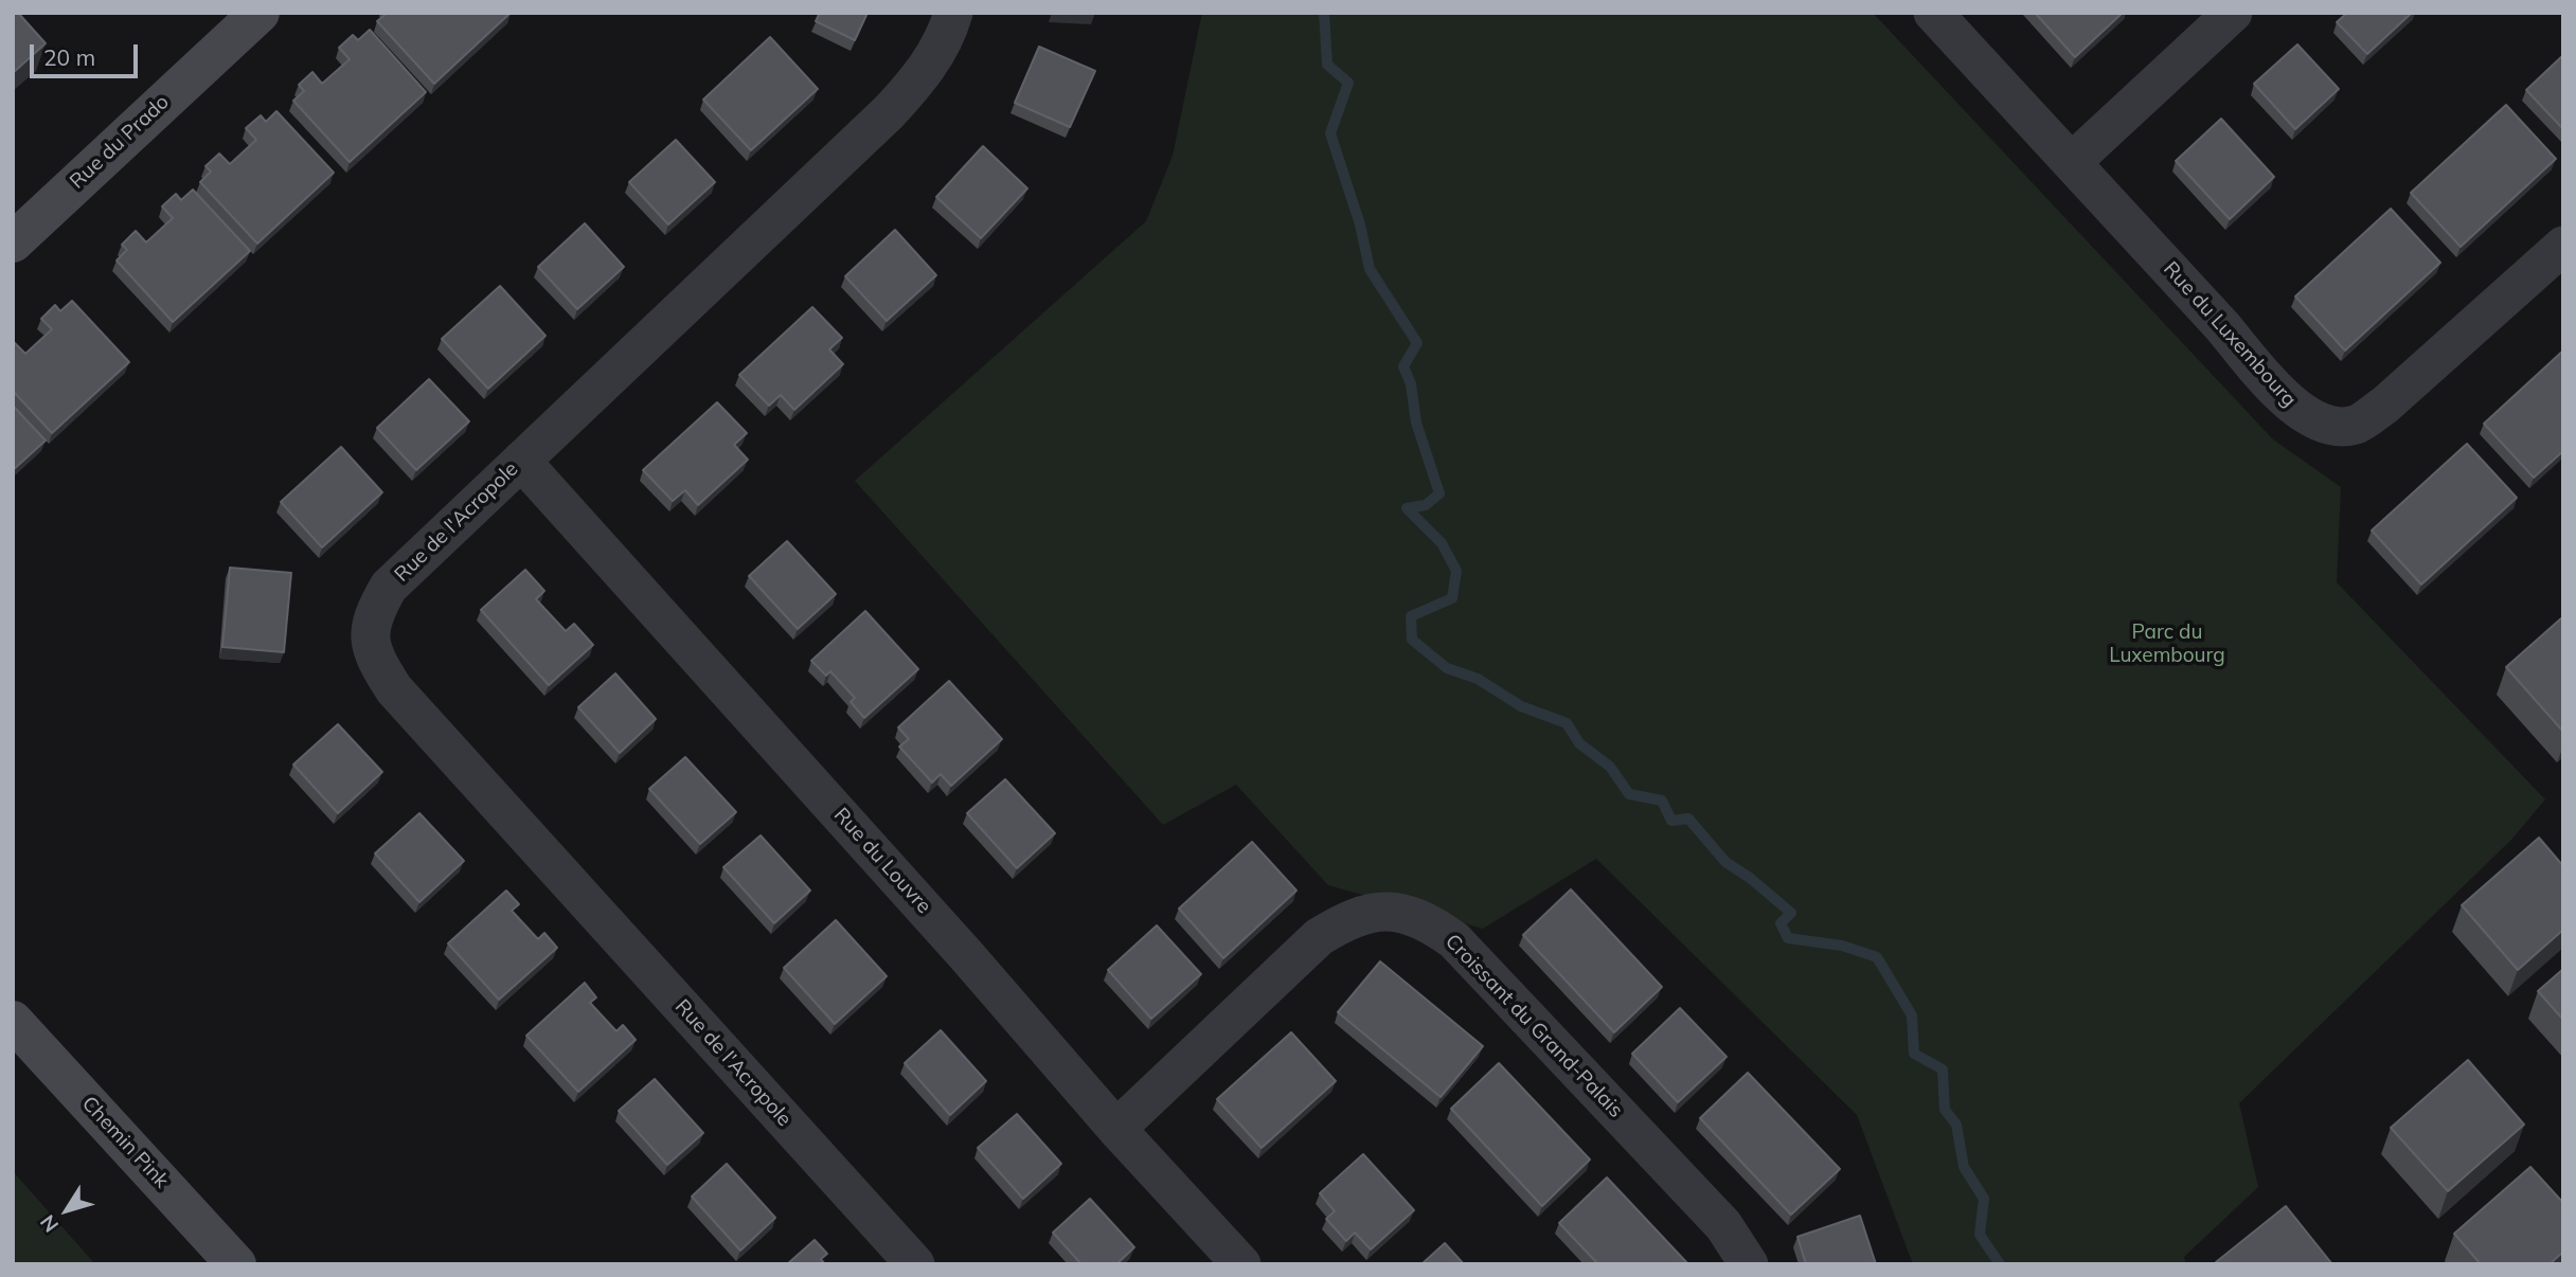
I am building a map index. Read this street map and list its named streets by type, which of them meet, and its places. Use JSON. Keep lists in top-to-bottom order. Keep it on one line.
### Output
{"streets":{"street":["Rue du Prado","Rue du Luxembourg","Rue de l'Acropole","Rue du Louvre","Croissant du Grand-Palais","Chemin Pink"]},"crossings":[["Rue de l'Acropole","Rue du Louvre"],["Rue du Louvre","Croissant du Grand-Palais"]],"parks":["Parc du Luxembourg"],"scale_bar":"20 m","north":"bottom left"}
